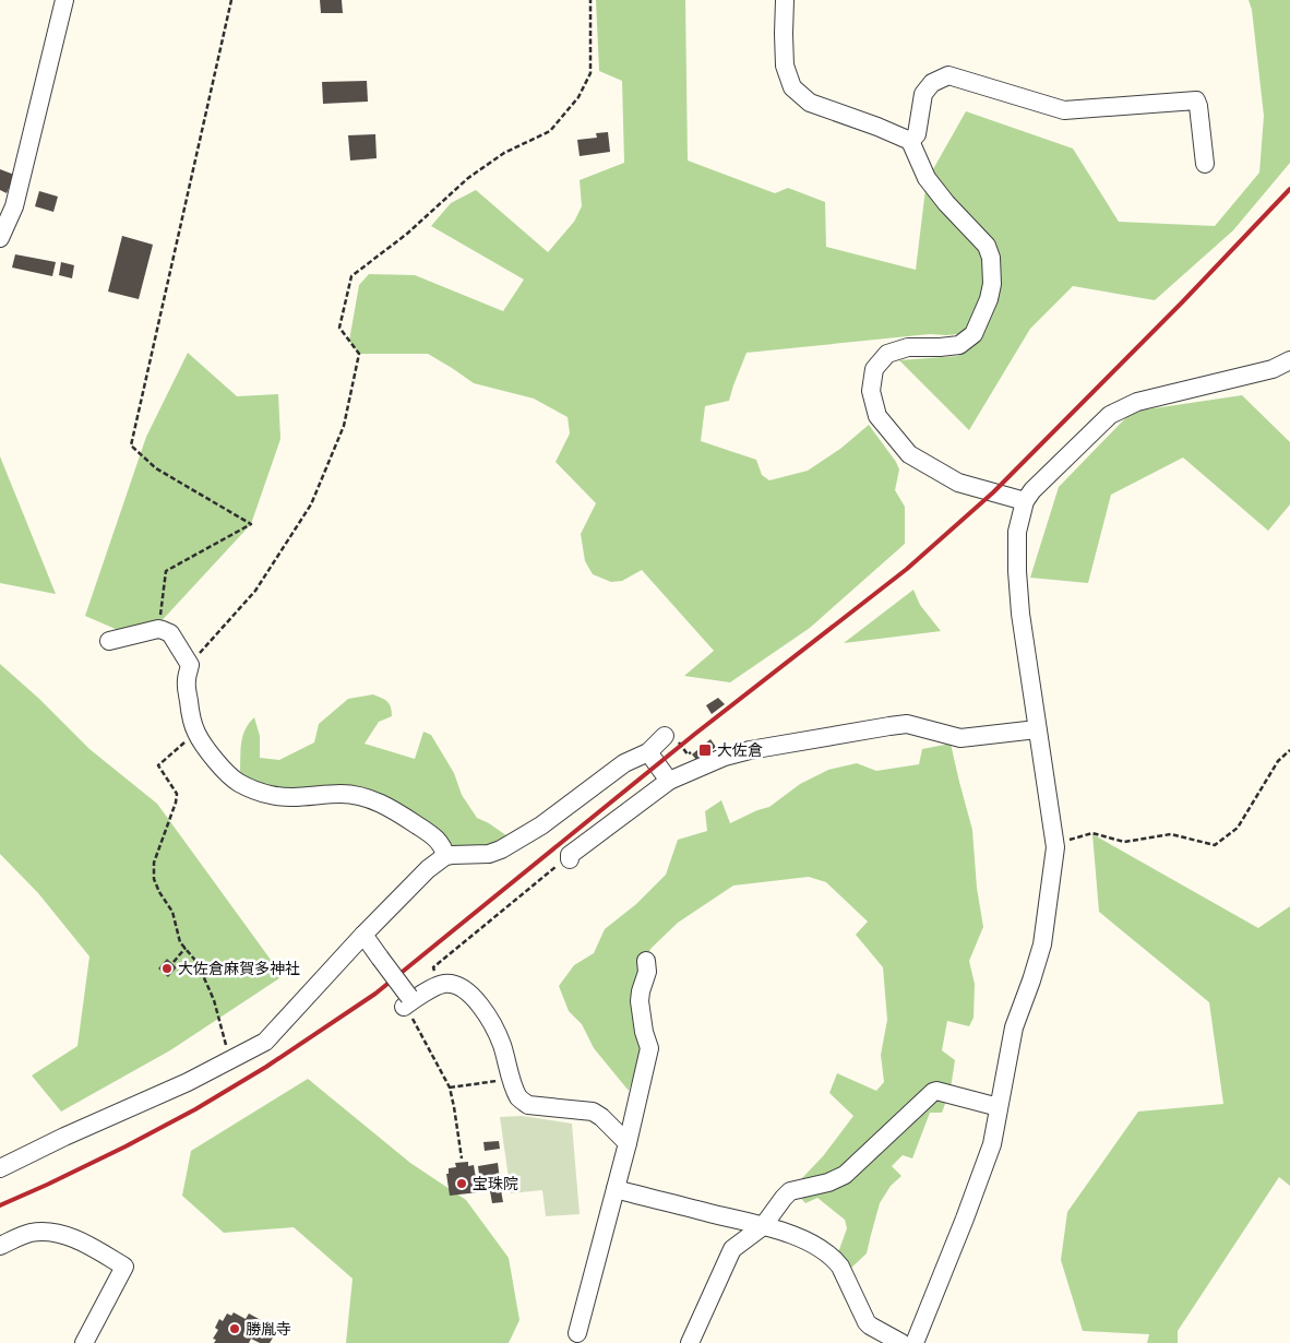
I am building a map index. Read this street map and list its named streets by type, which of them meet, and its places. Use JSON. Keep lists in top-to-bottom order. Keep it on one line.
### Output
{"places":{"transit":["大佐倉"],"other":["大佐倉麻賀多神社","宝珠院","勝胤寺"]}}
